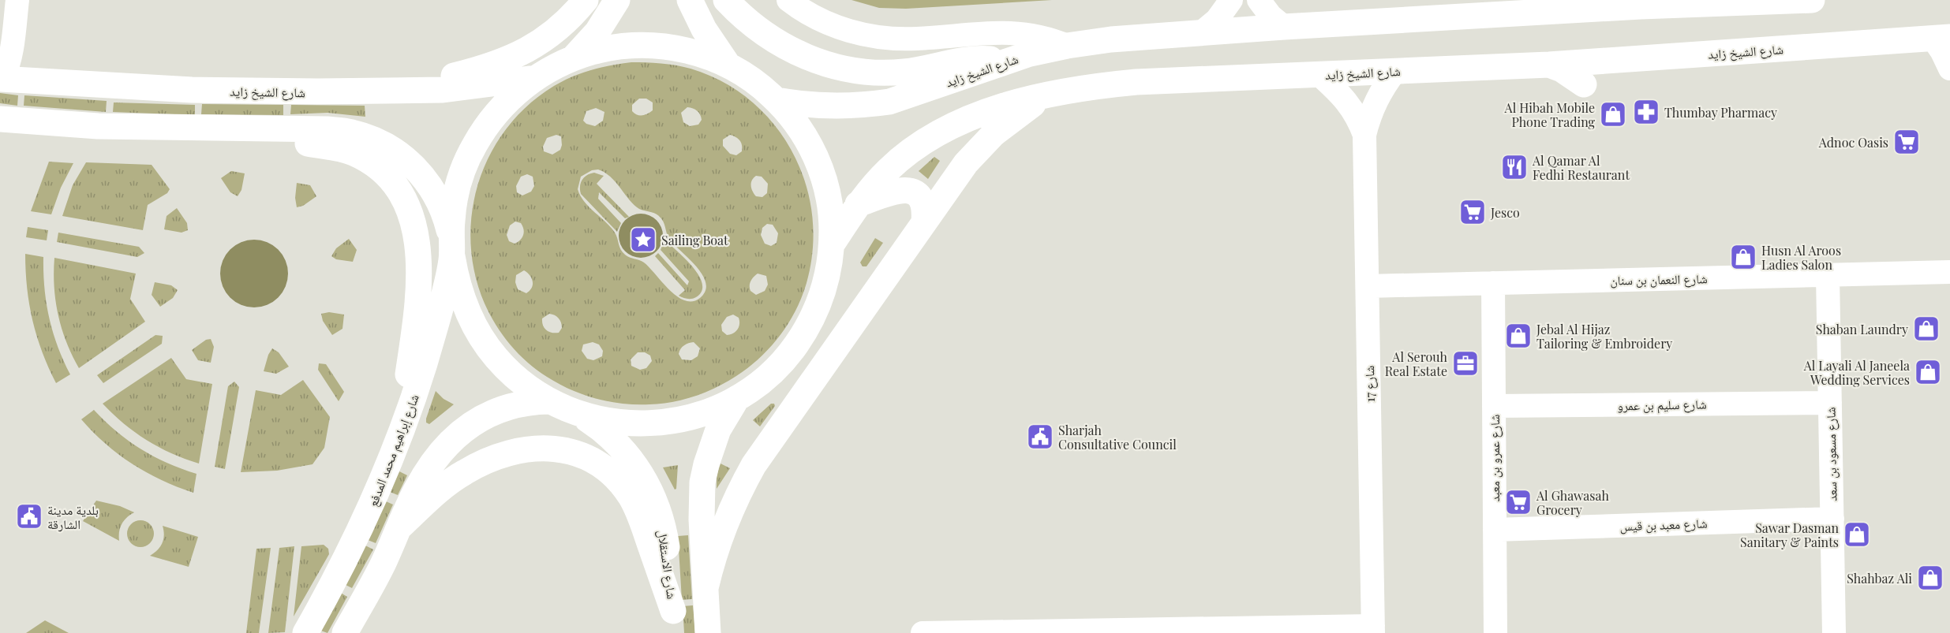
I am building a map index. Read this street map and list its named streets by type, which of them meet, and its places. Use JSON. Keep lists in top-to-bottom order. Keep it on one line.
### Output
{"streets":{"main road":["شارع الشيخ زايد","شارع إبراهيم محمد المدفع","شارع الاستقلال"],"street":["شارع النعمان بن سنان","شارع 17","شارع سليم بن عمرو","شارع مسعود بن سعد","شارع عمرو بن معبد","شارع معبد بن قيس"]},"crossings":[["شارع الشيخ زايد","شارع 17"],["شارع النعمان بن سنان","شارع 17"],["شارع النعمان بن سنان","شارع مسعود بن سعد"],["شارع النعمان بن سنان","شارع عمرو بن معبد"],["شارع سليم بن عمرو","شارع مسعود بن سعد"],["شارع سليم بن عمرو","شارع عمرو بن معبد"],["شارع مسعود بن سعد","شارع معبد بن قيس"],["شارع عمرو بن معبد","شارع معبد بن قيس"]],"places":{"pharmacy":["Thumbay Pharmacy"],"shop":["Al Hibah Mobile Phone Trading","Husn Al Aroos Ladies Salon","Shaban Laundry","Jebal Al Hijaz Tailoring & Embroidery","Al Layali Al Janeela Wedding Services","Sawar Dasman Sanitary & Paints","Shahbaz Ali"],"supermarket":["Adnoc Oasis","Jesco","Al Ghawasah Grocery"],"restaurant":["Al Qamar Al Fedhi Restaurant"],"place":["Sailing Boat"],"office":["Al Serouh Real Estate"],"public building":["Sharjah Consultative Council","بلدية مدينة الشارقة"]}}
